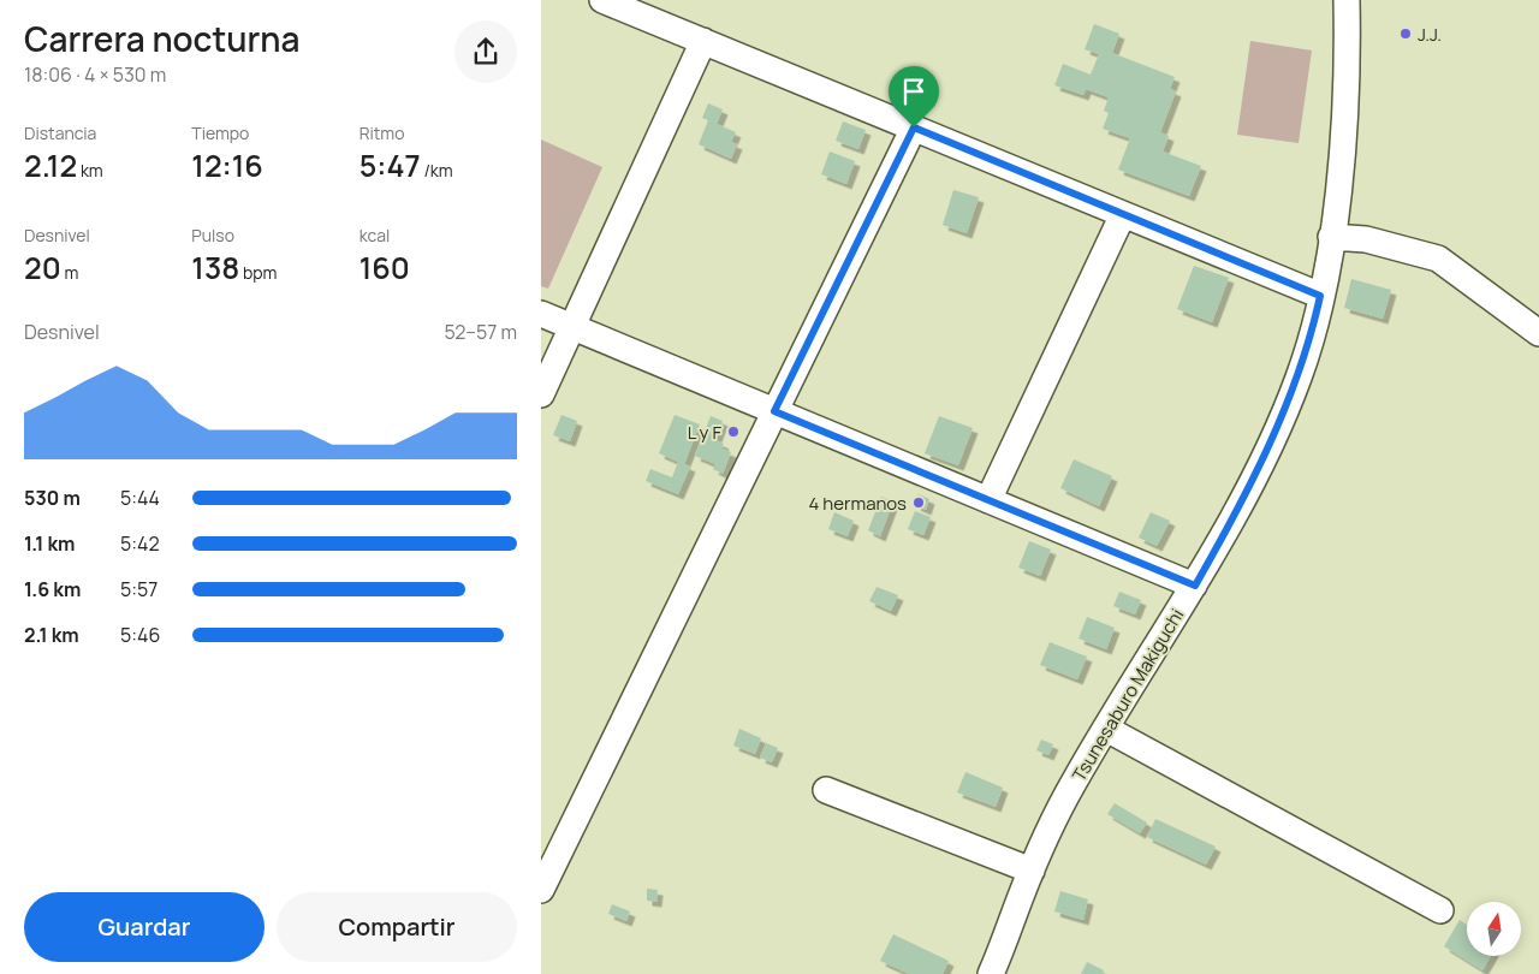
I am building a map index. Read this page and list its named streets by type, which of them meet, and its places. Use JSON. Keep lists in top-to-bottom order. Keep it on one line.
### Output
{"streets":{"street":["Tsunesaburo Makiguchi"]},"places":["J.J.","L y F","4 hermanos"],"north":"top","page":{"heading":["Carrera nocturna","18:06 · 4 × 530 m"],"stats":[["Distancia","2.12 km"],["Tiempo","12:16"],["Ritmo","5:47 /km"],["Desnivel","20 m"],["Pulso","138 bpm"],["kcal","160"]],"chart":["Desnivel","52–57 m"],"list":[{"name":"530 m","note":"5:44"},{"name":"1.1 km","note":"5:42"},{"name":"1.6 km","note":"5:57"},{"name":"2.1 km","note":"5:46"}],"buttons":["Guardar","Compartir"]}}
